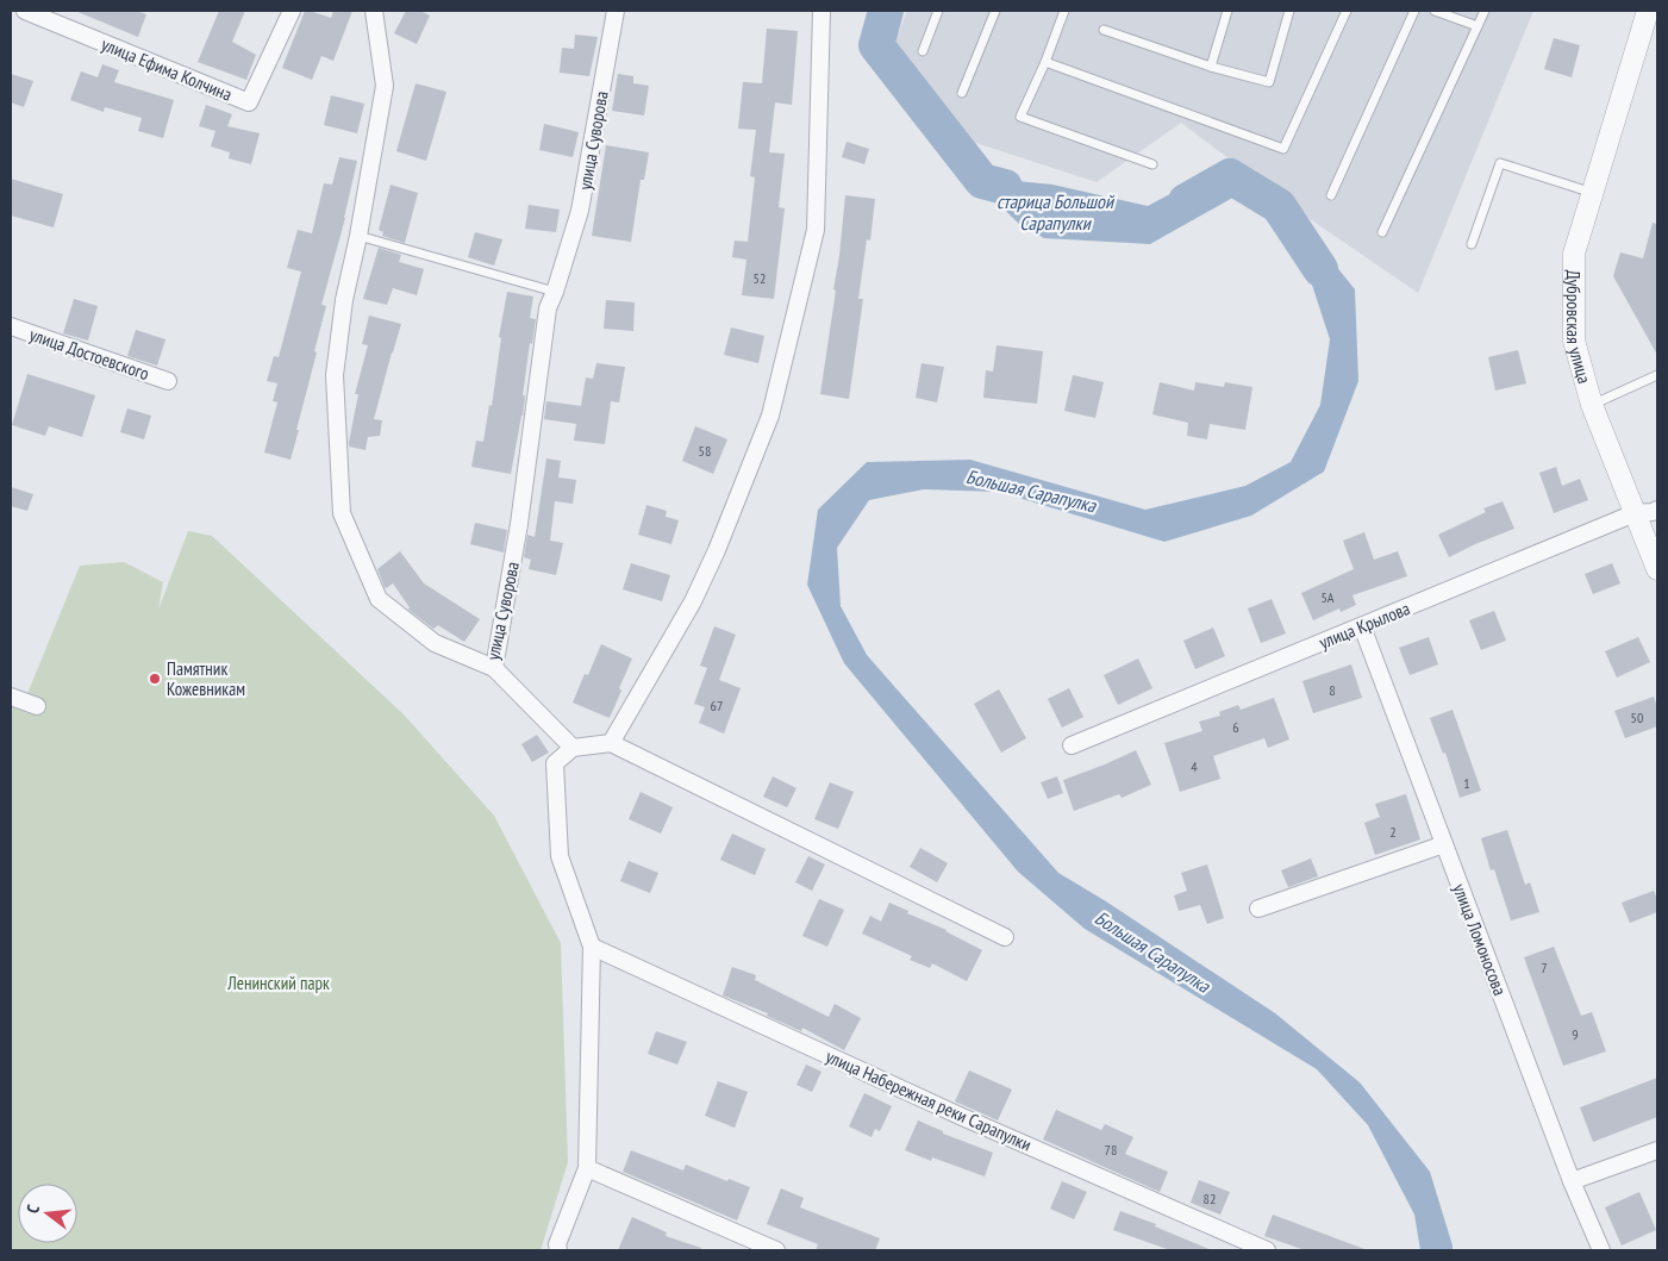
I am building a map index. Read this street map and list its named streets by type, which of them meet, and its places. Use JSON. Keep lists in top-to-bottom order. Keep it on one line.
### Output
{"streets":{"street":["улица Ефима Колчина","улица Суворова","Дубровская улица","улица Достоевского","улица Крылова","улица Ломоносова","улица Набережная реки Сарапулки"]},"crossings":[["Дубровская улица","улица Крылова"],["улица Крылова","улица Ломоносова"]],"water":["старица Большой Сарапулки","Большая Сарапулка"],"parks":["Ленинский парк"],"places":["Памятник Кожевникам"],"house_numbers":["52","58","5А","8","67","50","6","4","1","2","7","9","78","82"],"north":"left"}
